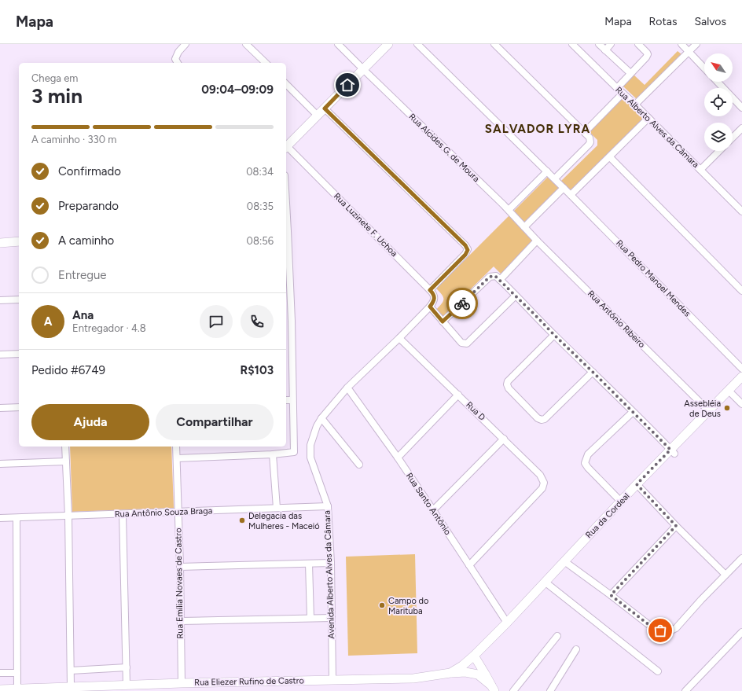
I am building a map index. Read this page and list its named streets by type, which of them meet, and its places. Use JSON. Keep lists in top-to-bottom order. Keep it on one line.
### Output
{"streets":{"street":["Rua Alberto Alves da Câmara","Rua Alcides G. de Moura","Rua Luzinete F. Uchoa","Rua Pedro Manoel Mendes","Rua Antônio Ribeiro","Rua D","Rua Santo Antônio","Rua Antônio Souza Braga","Rua da Cordeal","Avenida Alberto Alves da Câmara","Rua Emília Novaes de Castro","Rua Eliezer Rufino de Castro"]},"crossings":[["Rua Alcides G. de Moura","Rua Antônio Ribeiro"],["Rua Antônio Ribeiro","Rua da Cordeal"],["Rua D","Rua Santo Antônio"],["Rua D","Avenida Alberto Alves da Câmara"],["Rua Santo Antônio","Rua da Cordeal"],["Rua Santo Antônio","Avenida Alberto Alves da Câmara"],["Rua Antônio Souza Braga","Avenida Alberto Alves da Câmara"],["Rua Antônio Souza Braga","Rua Emília Novaes de Castro"],["Rua da Cordeal","Rua Eliezer Rufino de Castro"],["Avenida Alberto Alves da Câmara","Rua Eliezer Rufino de Castro"],["Rua Emília Novaes de Castro","Rua Eliezer Rufino de Castro"]],"districts":["SALVADOR LYRA"],"places":["Assebléia de Deus","Delegacia das Mulheres - Maceió","Campo do Marituba"],"north":"top left","page":{"header":"Mapa","nav":["Mapa","Rotas","Salvos"],"heading":["3 min","Chega em","09:04–09:09"],"panel":["Ana","Entregador · 4.8","Pedido #6749","R$103"],"bar":"A caminho · 330 m","list":[["Confirmado","08:34"],["Preparando","08:35"],["A caminho","08:56"],"Entregue"],"round":"A","buttons":["Ajuda","Compartilhar"]}}
